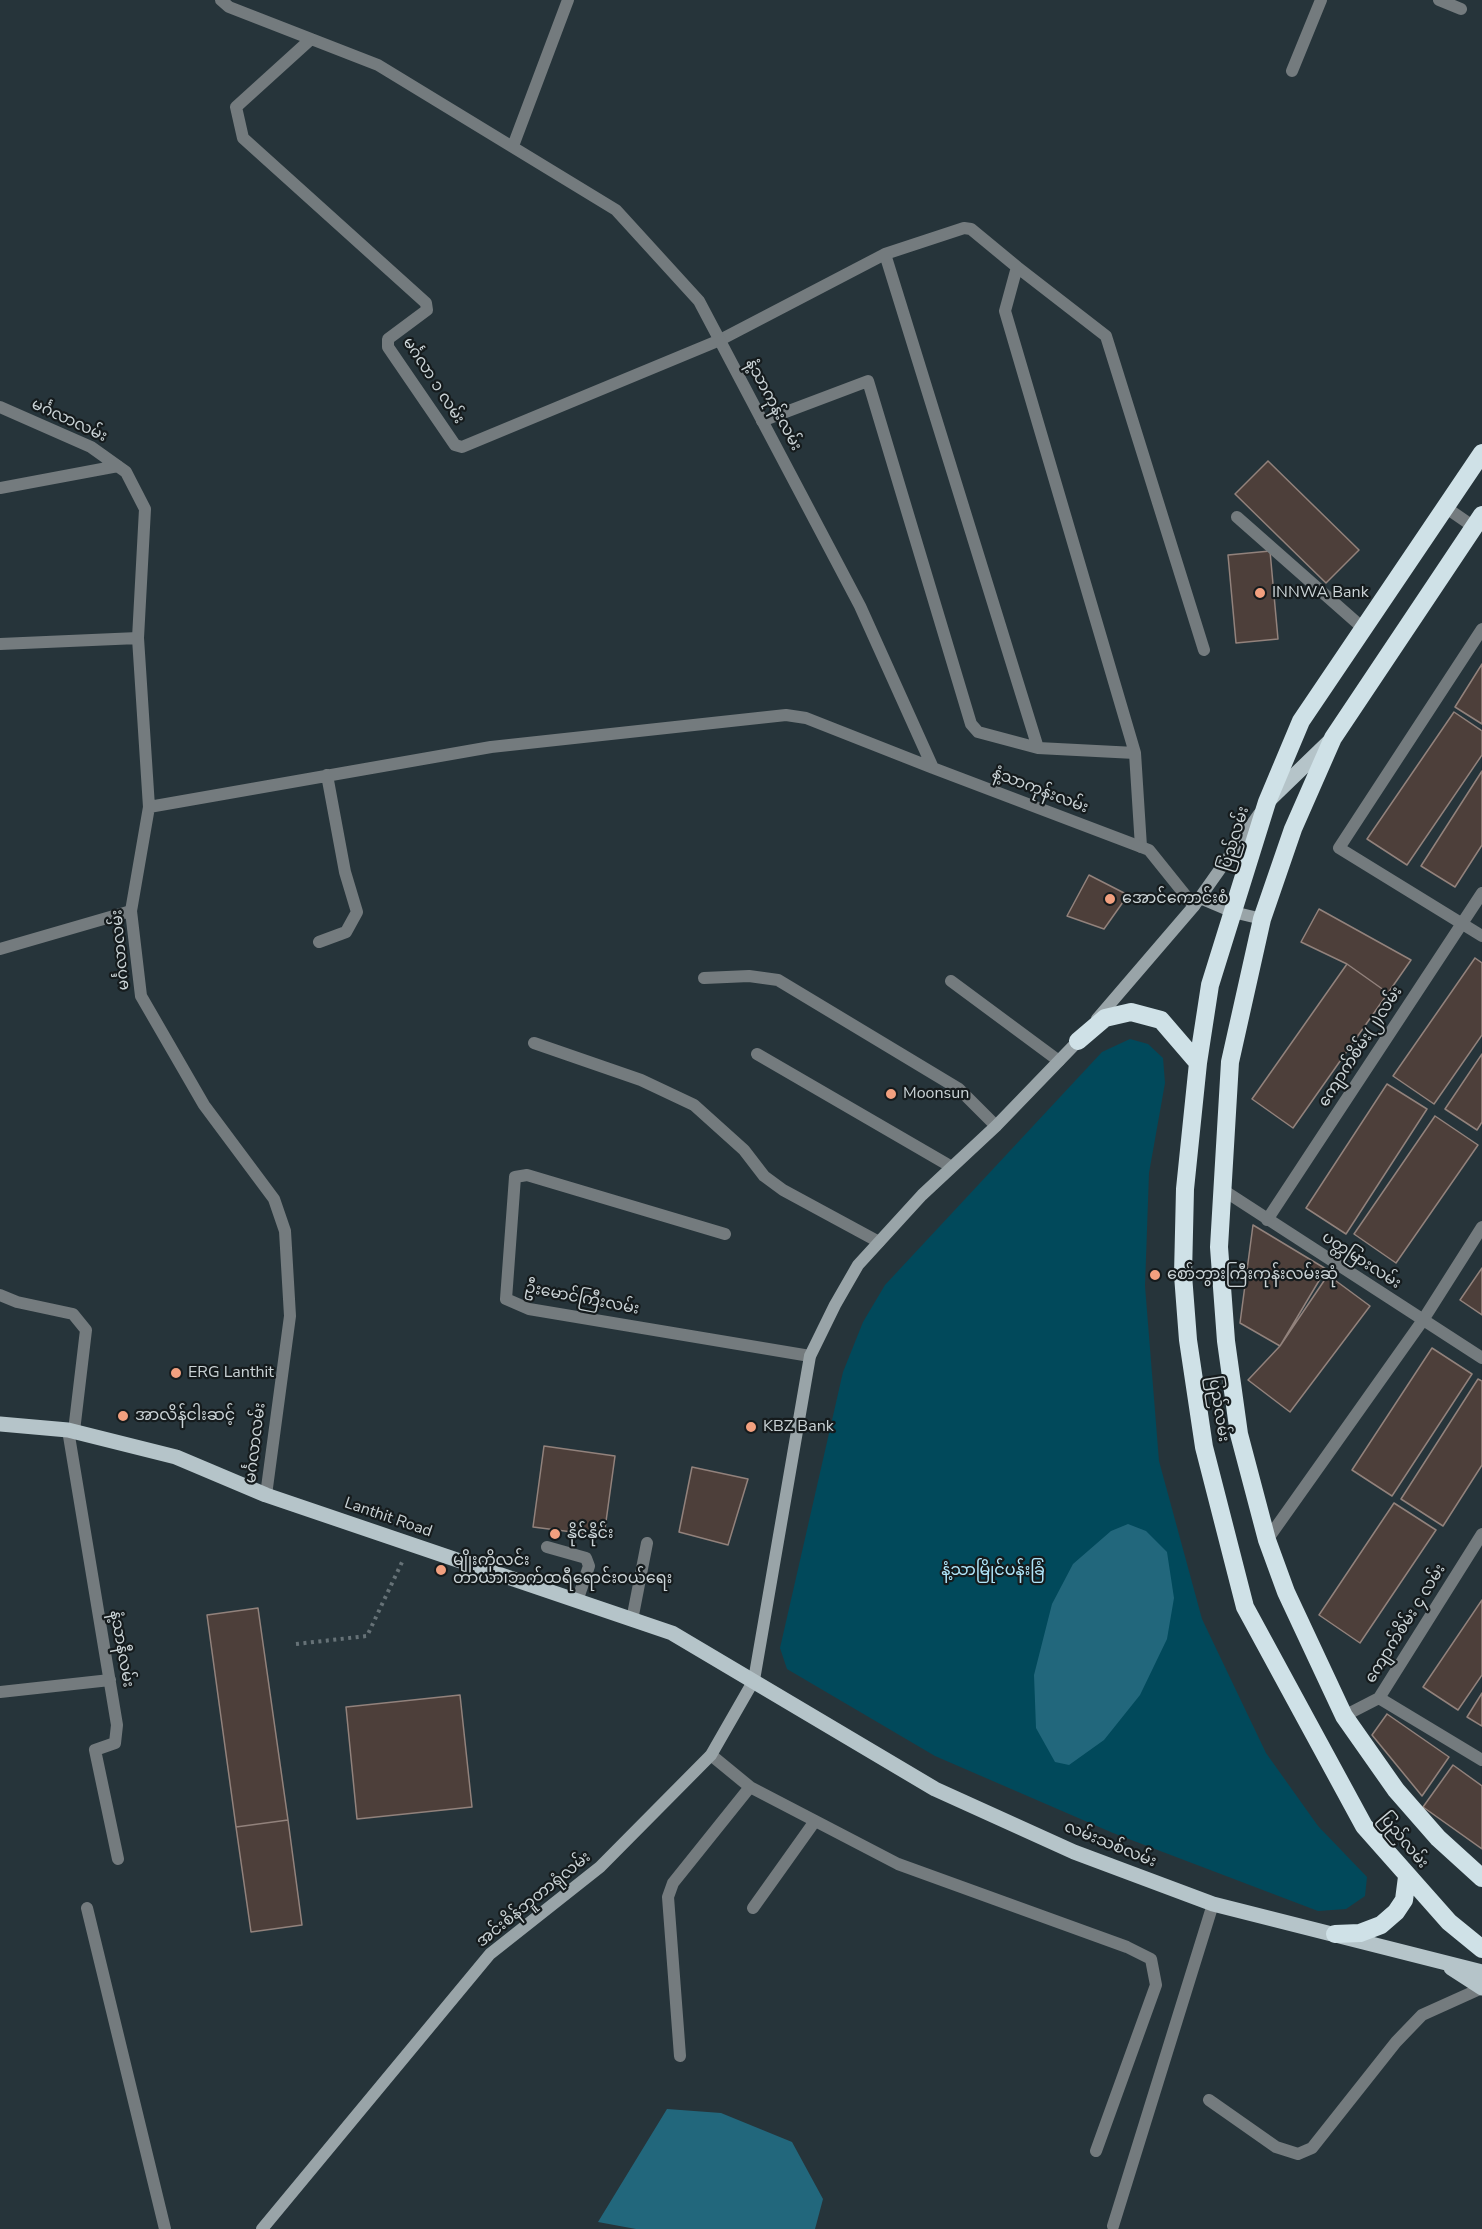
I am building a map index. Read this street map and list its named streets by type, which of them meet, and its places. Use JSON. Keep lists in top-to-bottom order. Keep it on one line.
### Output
{"streets":{"highway":["ပြည်လမ်း"],"main road":["Lanthit Road","လမ်းသစ်လမ်း","အင်းစိန်ဘူတာရုံလမ်း"],"street":["မင်္ဂလာ ၁ လမ်း","နံ့သာကုန်းလမ်း","မင်္ဂလာလမ်း","ကျောက်စိမ်း(၂)လမ်း","ပတ္တမြားလမ်း","ဦးမောင်ကြီးလမ်း","ကျောက်စိမ်း ၄ လမ်း","နံ့သာနီလမ်း"]},"crossings":[["မင်္ဂလာ ၁ လမ်း","နံ့သာကုန်းလမ်း"],["မင်္ဂလာလမ်း","Lanthit Road"],["ပြည်လမ်း","ပတ္တမြားလမ်း"],["ပြည်လမ်း","ကျောက်စိမ်း ၄ လမ်း"],["ကျောက်စိမ်း(၂)လမ်း","ပတ္တမြားလမ်း"],["Lanthit Road","နံ့သာနီလမ်း"],["Lanthit Road","လမ်းသစ်လမ်း"],["Lanthit Road","အင်းစိန်ဘူတာရုံလမ်း"],["လမ်းသစ်လမ်း","အင်းစိန်ဘူတာရုံလမ်း"]],"parks":["နံ့သာမြိုင်ပန်းခြံ"],"places":["INNWA Bank","အောင်ကောင်းစံ","Moonsun","စော်ဘွားကြီးကုန်းလမ်းဆုံ","ERG Lanthit","အာလိန်ငါးဆင့်","KBZ Bank","နိုင်နိုင်း","မျိုးကိုလင်း တာယာ၊ဘက်ထရီရောင်းဝယ်ရေး"]}
